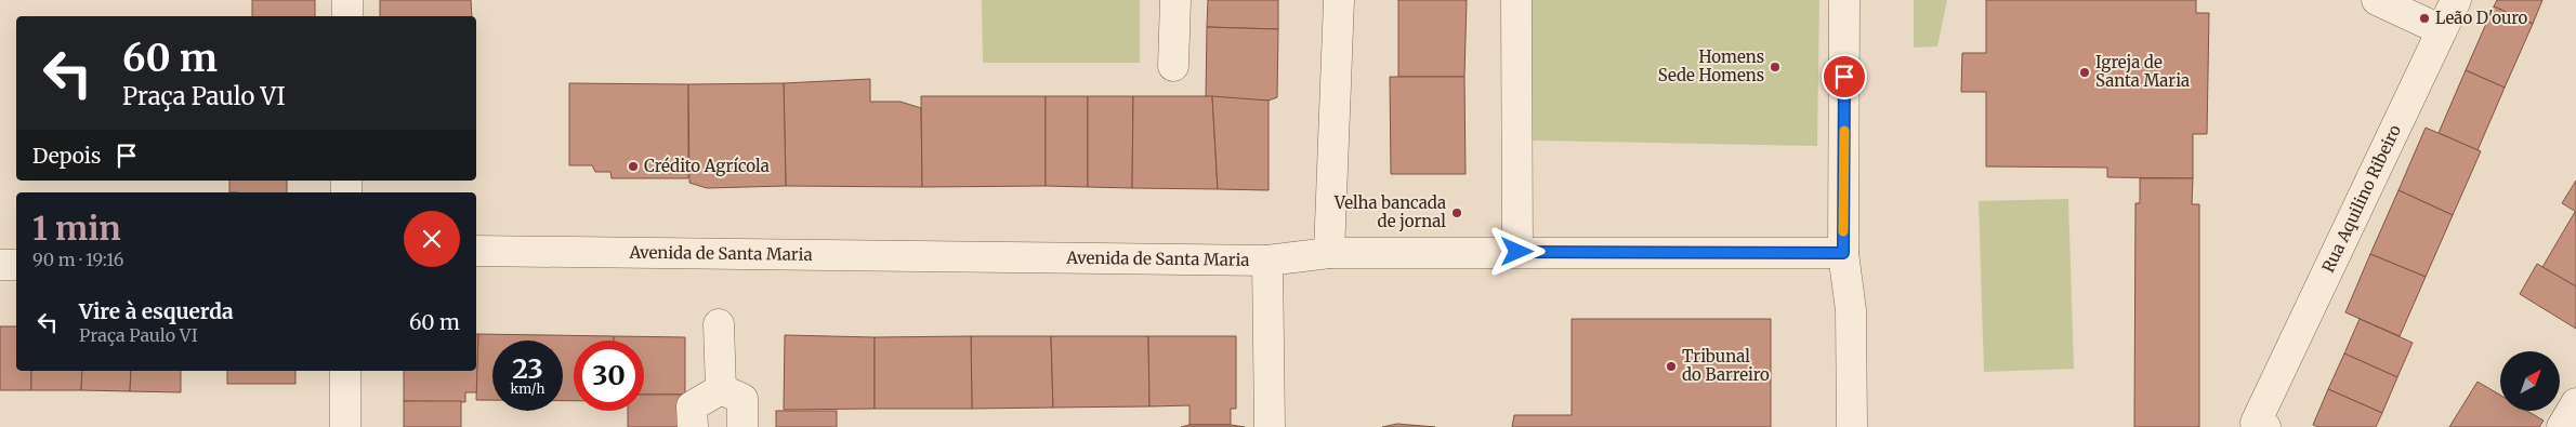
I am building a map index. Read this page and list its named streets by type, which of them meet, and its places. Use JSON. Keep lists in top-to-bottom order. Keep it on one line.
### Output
{"streets":{"street":["Rua Aquilino Ribeiro","Avenida de Santa Maria"]},"places":["Leão D'ouro","Homens Sede Homens","Igreja de Santa Maria","Crédito Agrícola","Velha bancada de jornal","Tribunal do Barreiro"],"north":"top right","page":{"turn":["60 m","Praça Paulo VI"],"then":"Depois","heading":["1 min","90 m · 19:16"],"list":[{"name":"Vire à esquerda","note":"Praça Paulo VI","value":"60 m"}],"speed":"23 km/h","limit":"30"}}
